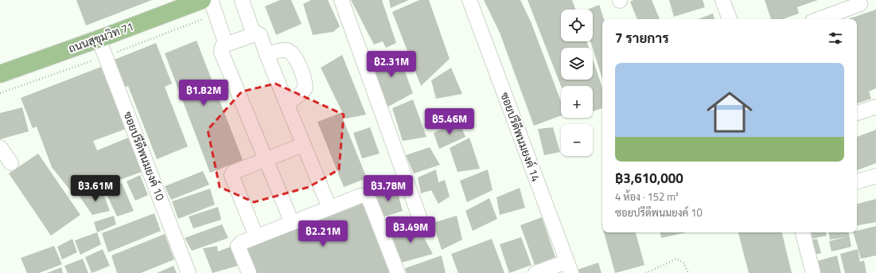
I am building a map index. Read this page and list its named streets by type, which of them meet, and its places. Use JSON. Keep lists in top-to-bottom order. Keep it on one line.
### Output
{"streets":{"main road":["ถนนสุขุมวิท 71"],"street":["ซอยปรีดีพนมยงค์ 14","ซอยปรีดีพนมยงค์ 10"]},"crossings":[["ถนนสุขุมวิท 71","ซอยปรีดีพนมยงค์ 10"]],"page":{"map_buttons":["+","−"],"heading":"7 รายการ","price":["฿2.31M","฿1.82M","฿5.46M","฿3.61M","฿3.78M","฿3.49M","฿2.21M"],"list":[{"name":"฿3,610,000","note":"4 ห้อง · 152 m² · ซอยปรีดีพนมยงค์ 10"}]}}
